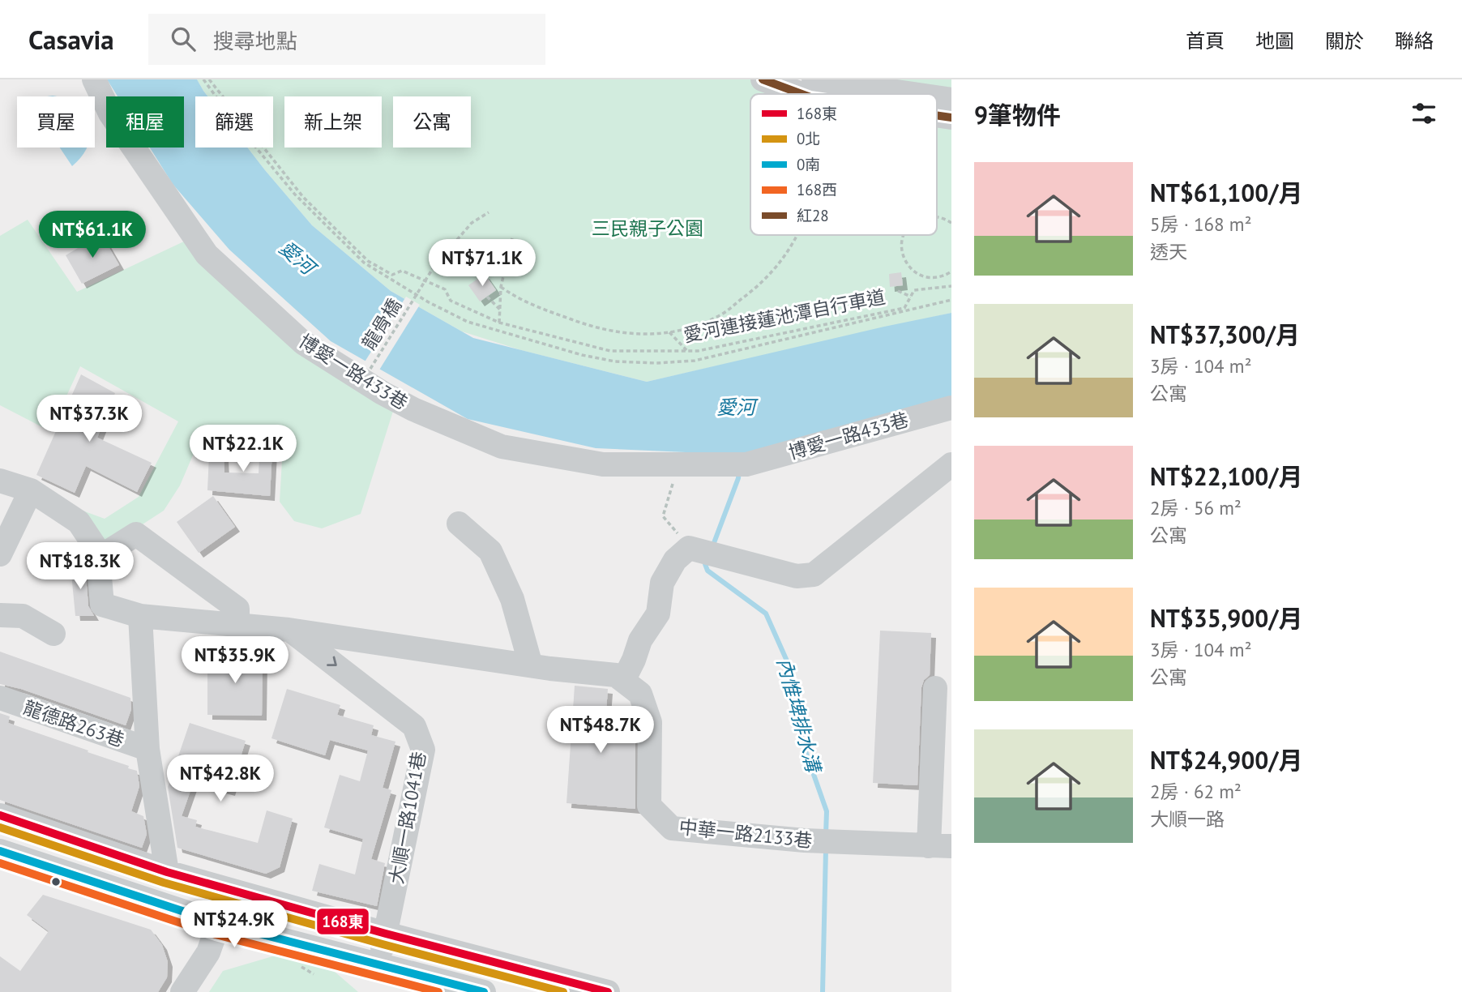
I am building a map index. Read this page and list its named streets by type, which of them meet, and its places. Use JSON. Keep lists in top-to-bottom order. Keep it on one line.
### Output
{"streets":{"street":["博愛一路433巷","龍德路263巷","大順一路1041巷","中華一路2133巷"],"path":["愛河連接蓮池潭自行車道","龍骨橋"]},"water":["愛河","內惟埤排水溝"],"parks":["三民親子公園"],"lines":["transit line 紅28","transit line 168東","transit line 0北","transit line 0南","transit line 168西"],"legend":["168東","0北","0南","168西","紅28"],"page":{"header":"Casavia","search":"搜尋地點","nav":["首頁","地圖","關於","聯絡"],"heading":"9筆物件","chip":["買屋","租屋","篩選","新上架","公寓"],"list":[{"name":"NT$61,100/月","note":"5房 · 168 m² · 透天"},{"name":"NT$37,300/月","note":"3房 · 104 m² · 公寓"},{"name":"NT$22,100/月","note":"2房 · 56 m² · 公寓"},{"name":"NT$35,900/月","note":"3房 · 104 m² · 公寓"},{"name":"NT$24,900/月","note":"2房 · 62 m² · 大順一路"}],"price":["NT$61.1K","NT$71.1K","NT$37.3K","NT$22.1K","NT$18.3K","NT$35.9K","NT$48.7K","NT$42.8K","NT$24.9K"]}}
